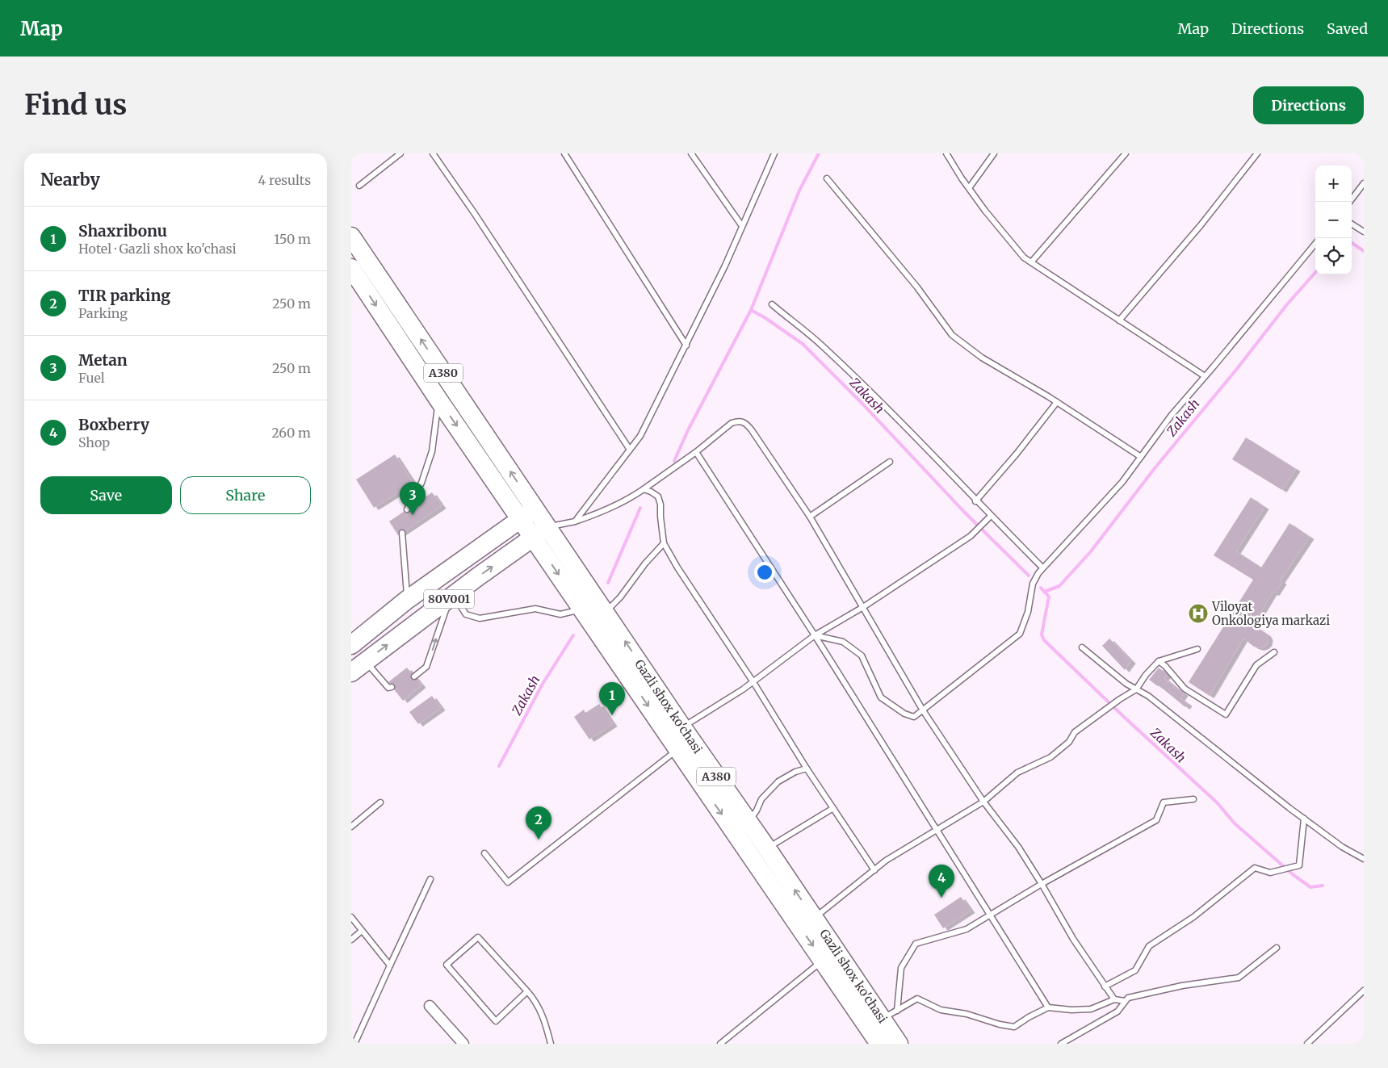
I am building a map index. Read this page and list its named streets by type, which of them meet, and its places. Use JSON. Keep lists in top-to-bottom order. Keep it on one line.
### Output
{"streets":{"highway":["A380","80V001","Gazli shox ko'chasi"]},"crossings":[["A380","80V001"],["A380","Gazli shox ko'chasi"],["80V001","Gazli shox ko'chasi"]],"water":["Zakash"],"places":{"hospital":["Viloyat Onkologiya markazi"]},"page":{"header":"Map","nav":["Map","Directions","Saved"],"buttons":["Directions",["Save","Share"]],"title":"Find us","heading":["Nearby","4 results"],"map_buttons":["+","−"],"list":[{"mark":"1","name":"Shaxribonu","note":"Hotel · Gazli shox ko'chasi","value":"150 m"},{"mark":"2","name":"TIR parking","note":"Parking","value":"250 m"},{"mark":"3","name":"Metan","note":"Fuel","value":"250 m"},{"mark":"4","name":"Boxberry","note":"Shop","value":"260 m"}],"pins":["3","1","2","4"]}}
